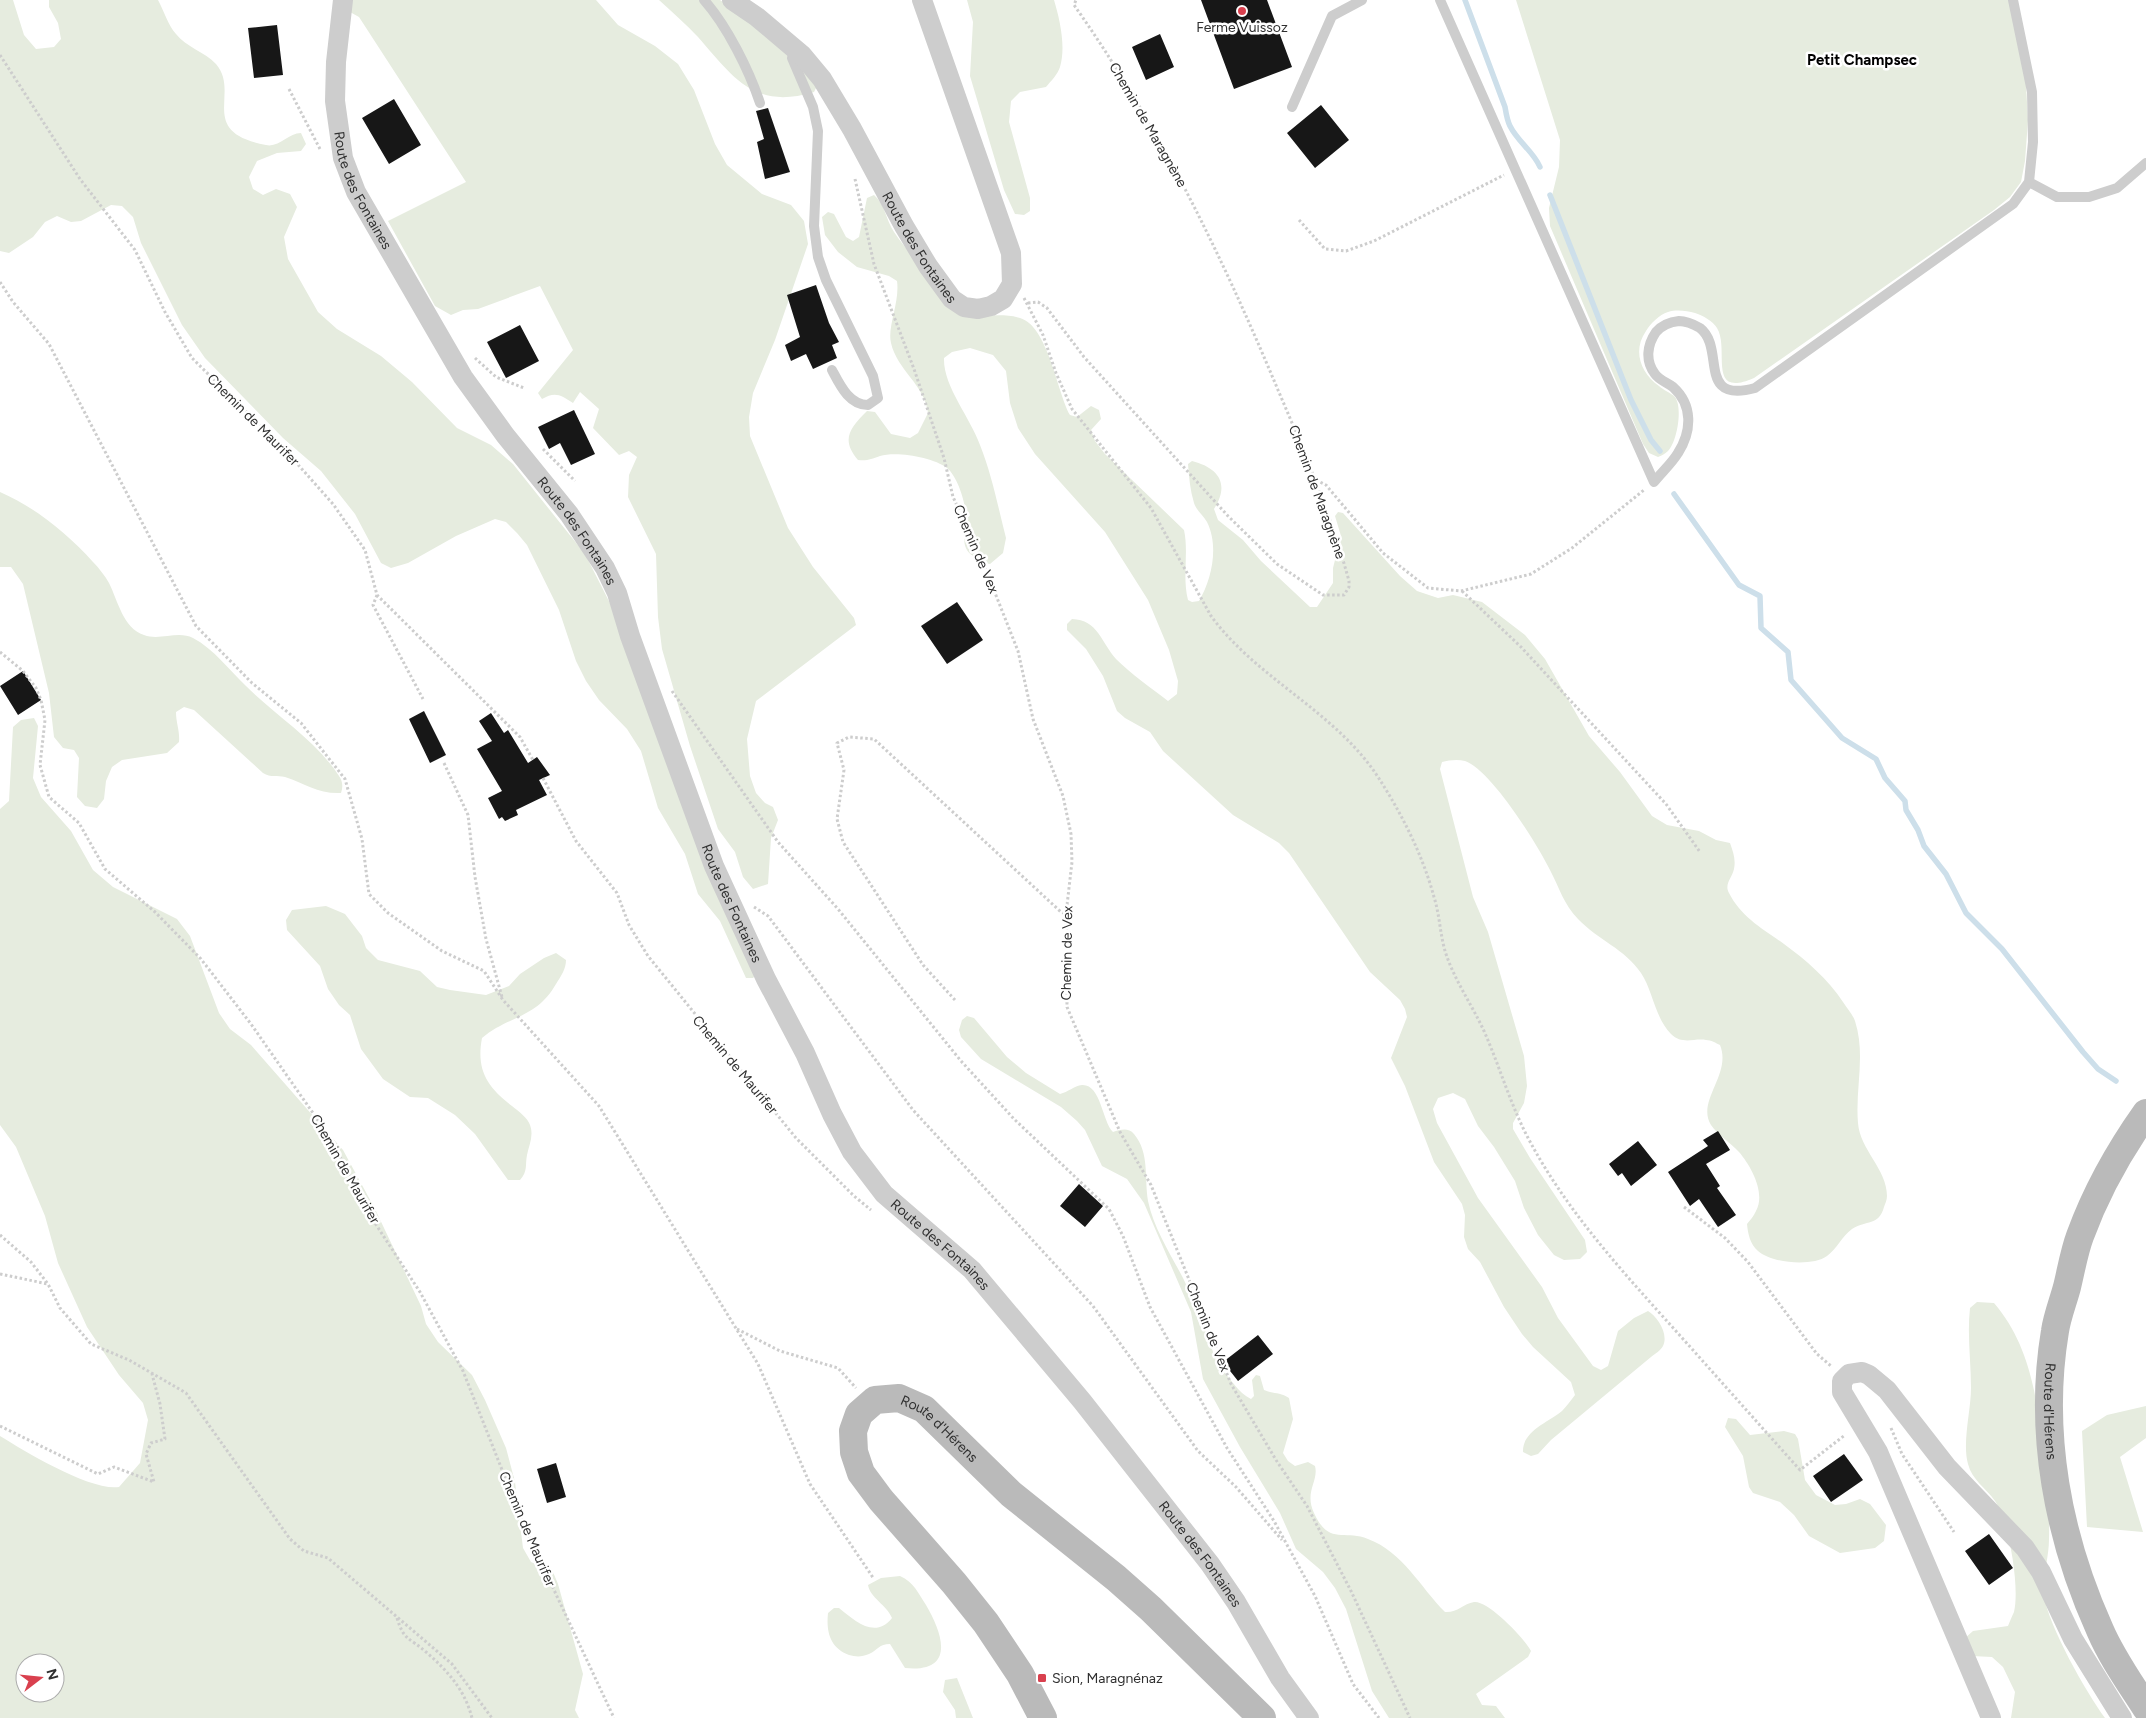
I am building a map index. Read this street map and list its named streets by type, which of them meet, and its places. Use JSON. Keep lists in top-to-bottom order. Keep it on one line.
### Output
{"streets":{"main road":["Route d'Hérens"],"street":["Route des Fontaines"],"path":["Chemin de Maragnène","Chemin de Maurifer","Chemin de Vex"]},"districts":["Petit Champsec"],"places":{"other":["Ferme Vuissoz"],"transit":["Sion, Maragnénaz"]},"north":"right"}
